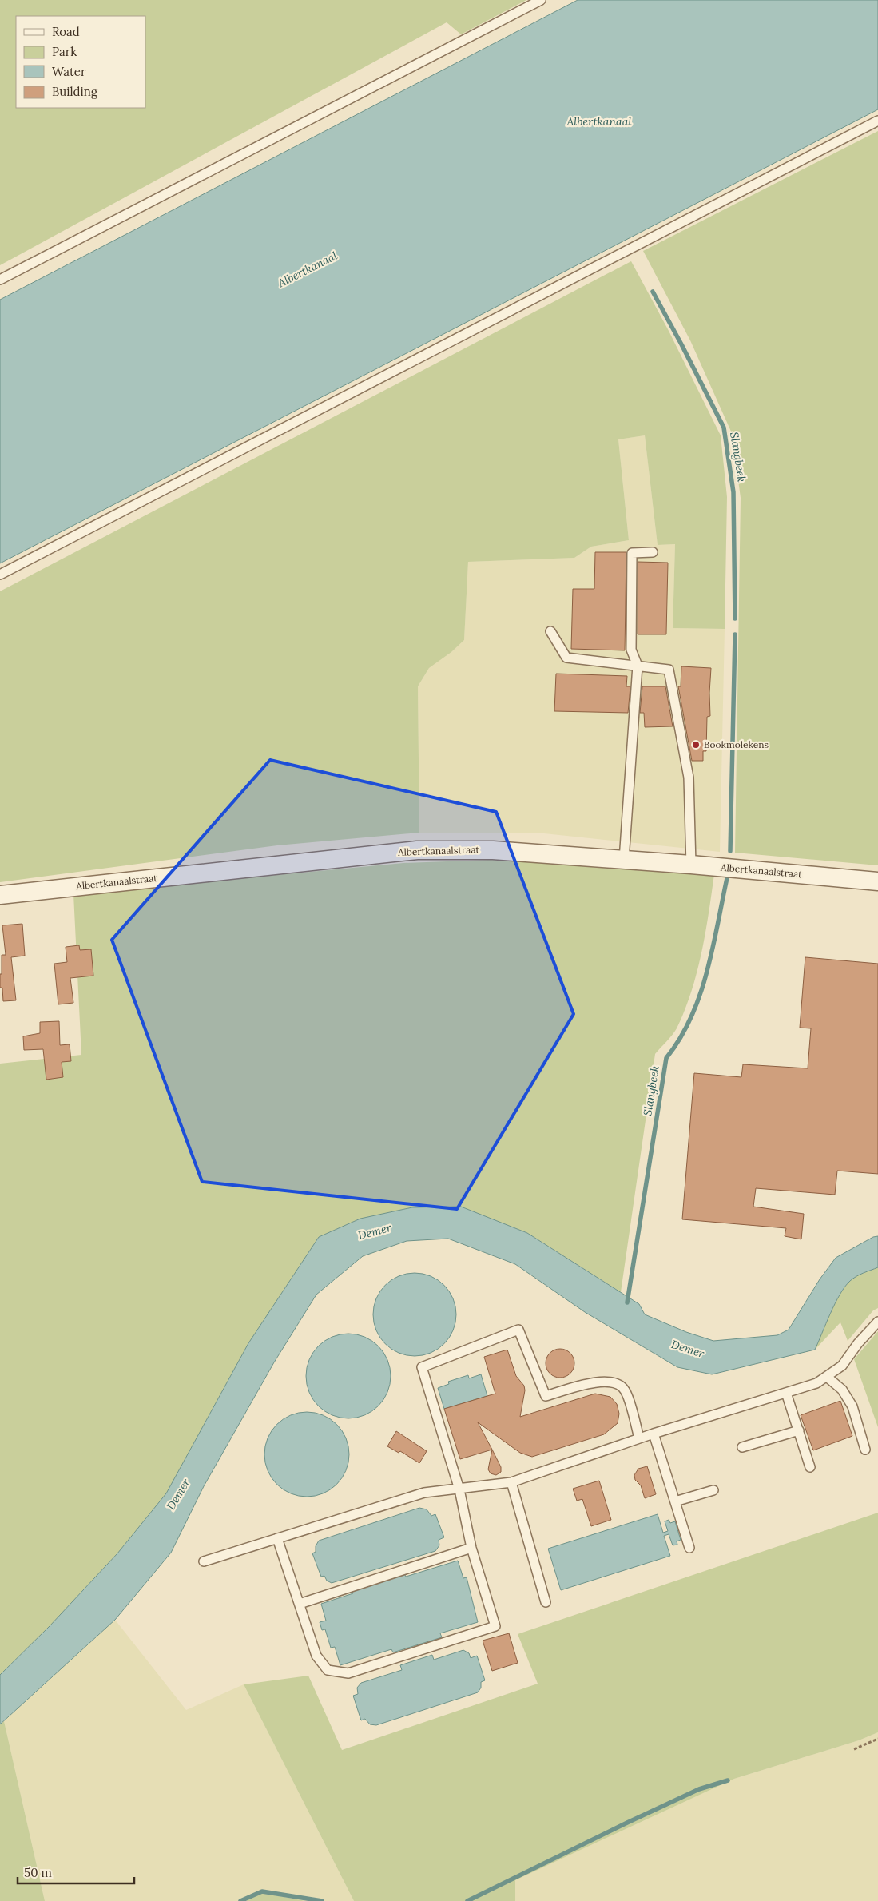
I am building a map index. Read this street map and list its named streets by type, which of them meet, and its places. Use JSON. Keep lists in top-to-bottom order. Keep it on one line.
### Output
{"streets":{"street":["Albertkanaalstraat"]},"water":["Albertkanaal","Slangbeek","Demer"],"places":["Bookmolekens"],"legend":["Road","Park","Water","Building"],"scale_bar":"50 m"}
